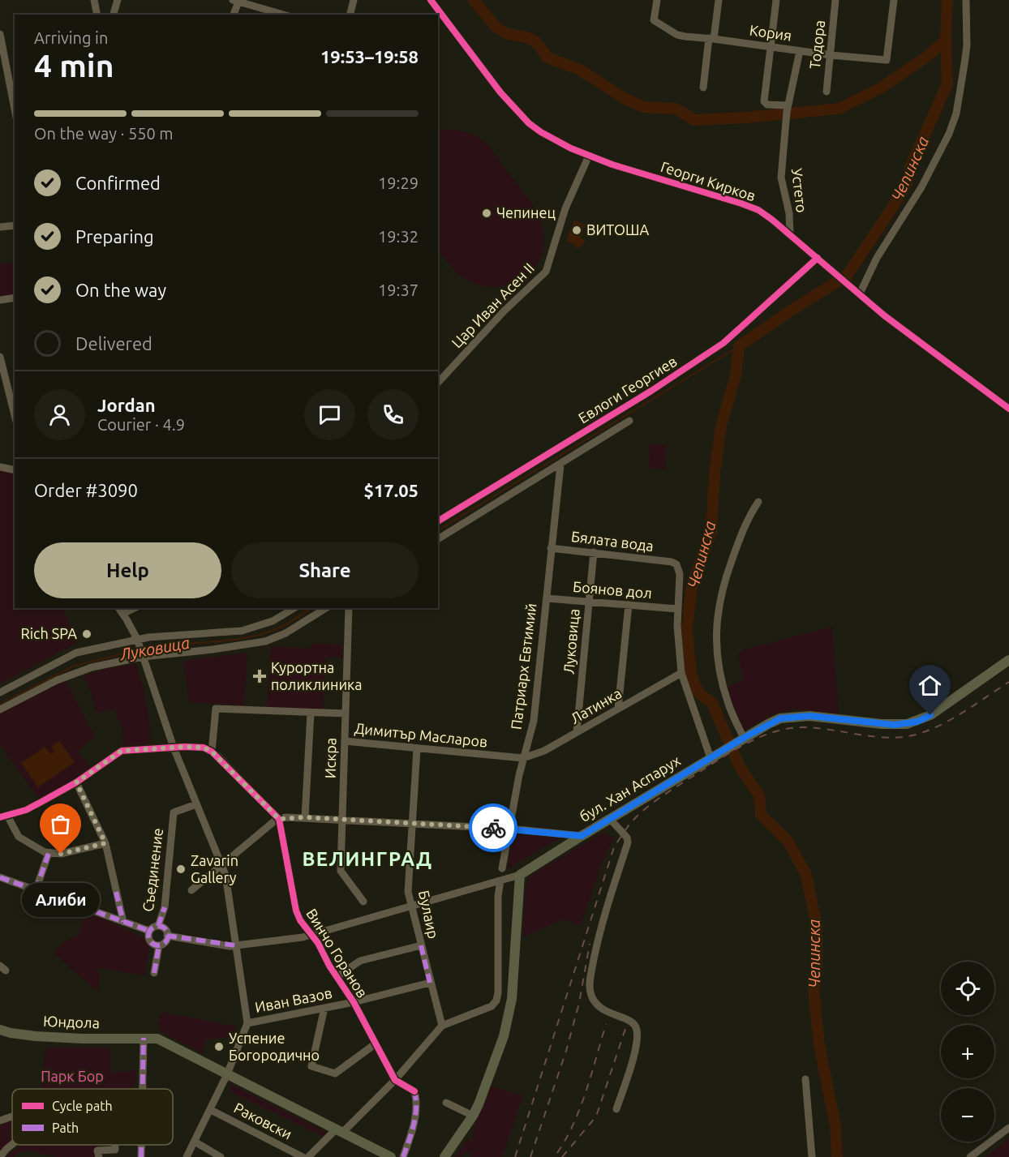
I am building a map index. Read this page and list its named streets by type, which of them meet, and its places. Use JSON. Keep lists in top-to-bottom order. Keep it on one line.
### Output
{"streets":{"main road":["бул. Хан Аспарух","Юндола"],"street":["Кория","Тодора","Георги Кирков","Устето","Цар Иван Асен II","Евлоги Георгиев","Бялата вода","Боянов дол","Луковица","Патриарх Евтимий","Латинка","Димитър Масларов","Искра","Съединение","Булаир","Винчо Горанов","Иван Вазов","Раковски"]},"crossings":[["Кория","Тодора"],["Кория","Устето"],["Георги Кирков","Устето"],["Георги Кирков","Цар Иван Асен II"],["Георги Кирков","Евлоги Георгиев"],["Евлоги Георгиев","Патриарх Евтимий"],["Бялата вода","Боянов дол"],["Бялата вода","Луковица"],["Бялата вода","Патриарх Евтимий"],["Боянов дол","Луковица"],["Боянов дол","Патриарх Евтимий"],["Луковица","Латинка"],["Патриарх Евтимий","Латинка"],["Патриарх Евтимий","Димитър Масларов"],["Латинка","Димитър Масларов"],["Димитър Масларов","Искра"],["Димитър Масларов","Булаир"],["бул. Хан Аспарух","Съединение"],["бул. Хан Аспарух","Булаир"],["бул. Хан Аспарух","Винчо Горанов"],["Булаир","Винчо Горанов"],["Булаир","Иван Вазов"],["Винчо Горанов","Иван Вазов"]],"districts":["ВЕЛИНГРАД"],"water":["Чепинска","Луковица"],"parks":["Парк Бор"],"places":{"other":["Чепинец","ВИТОША","Rich SPA","Алиби","Zavarin Gallery","Успение Богородично"],"health":["Курортна поликлиника"]},"legend":["Cycle path","Path"],"page":{"heading":["4 min","Arriving in","19:53–19:58"],"panel":["Jordan","Courier · 4.9","Order #3090","$17.05"],"bar":"On the way · 550 m","list":[["Confirmed","19:29"],["Preparing","19:32"],["On the way","19:37"],"Delivered"],"buttons":["Help","Share"],"bubble":"Алиби","map_buttons":["+","−"]}}
